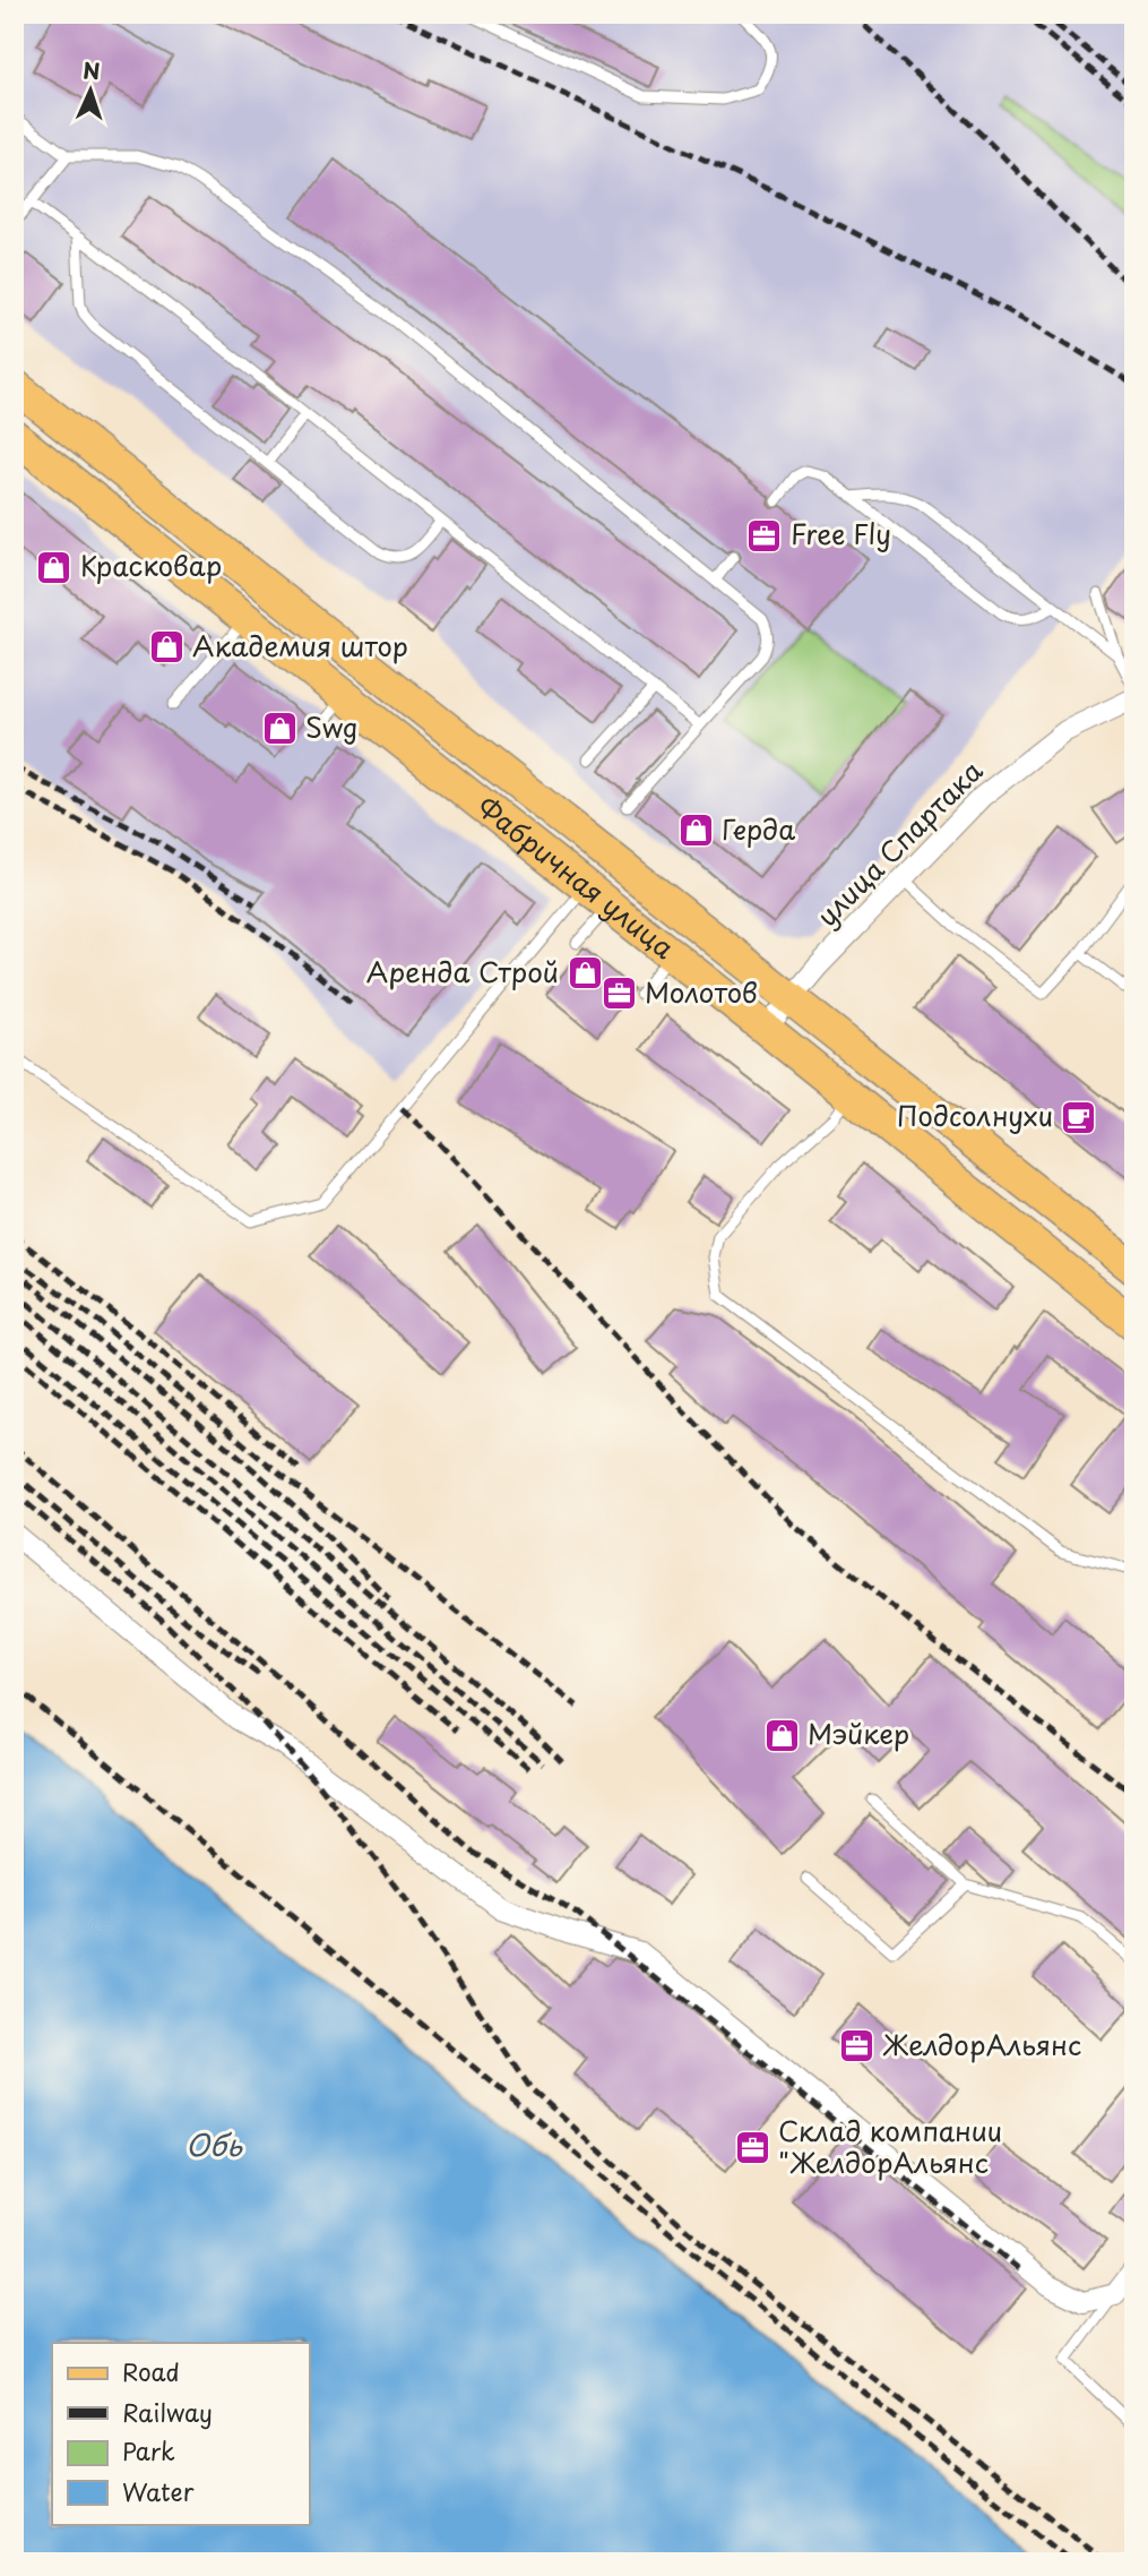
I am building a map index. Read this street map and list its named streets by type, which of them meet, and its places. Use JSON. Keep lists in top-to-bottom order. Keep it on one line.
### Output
{"streets":{"main road":["Фабричная улица"],"street":["улица Спартака"]},"crossings":[["улица Спартака","Фабричная улица"]],"water":["Обь"],"places":{"office":["Free Fly","Молотов","ЖелдорАльянс","Склад компании \"ЖелдорАльянс"],"shop":["Красковар","Академия штор","Swg","Герда","Аренда Строй","Мэйкер"],"cafe":["Подсолнухи"]},"legend":["Road","Railway","Park","Water"],"north":"top"}
